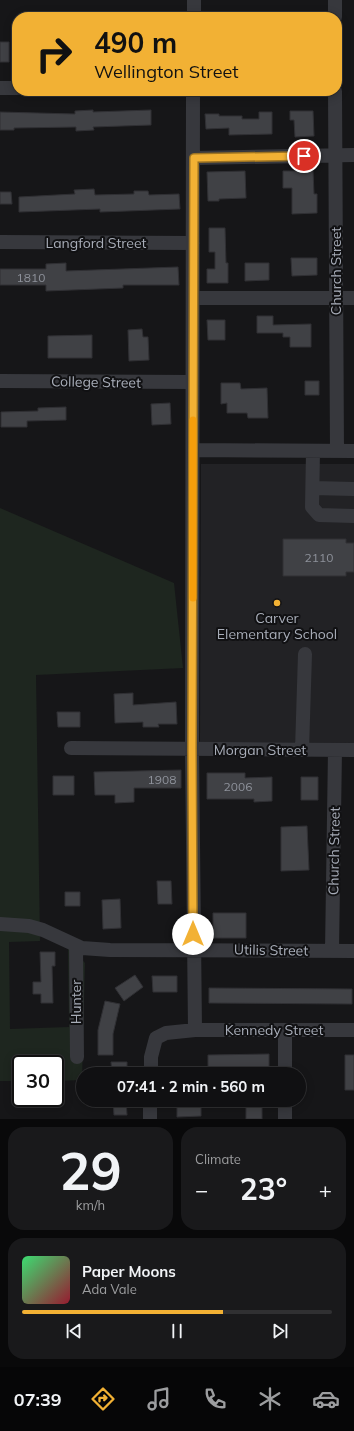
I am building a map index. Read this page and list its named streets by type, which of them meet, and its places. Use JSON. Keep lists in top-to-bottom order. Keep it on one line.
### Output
{"streets":{"street":["Langford Street","Church Street","College Street","Morgan Street","Utilis Street","Hunter","Kennedy Street"]},"crossings":[["Church Street","Morgan Street"],["Church Street","Utilis Street"],["Utilis Street","Hunter"]],"places":["Carver Elementary School"],"house_numbers":["1810","2110","1908","2006"],"page":{"turn":["490 m","Wellington Street"],"limit":"30","trip":"07:41 · 2 min · 560 m","tile":[["29","km/h"],"Climate"],"heat":["−","23°","+"],"song":["Paper Moons","Ada Vale"],"tabs":"07:39"}}
